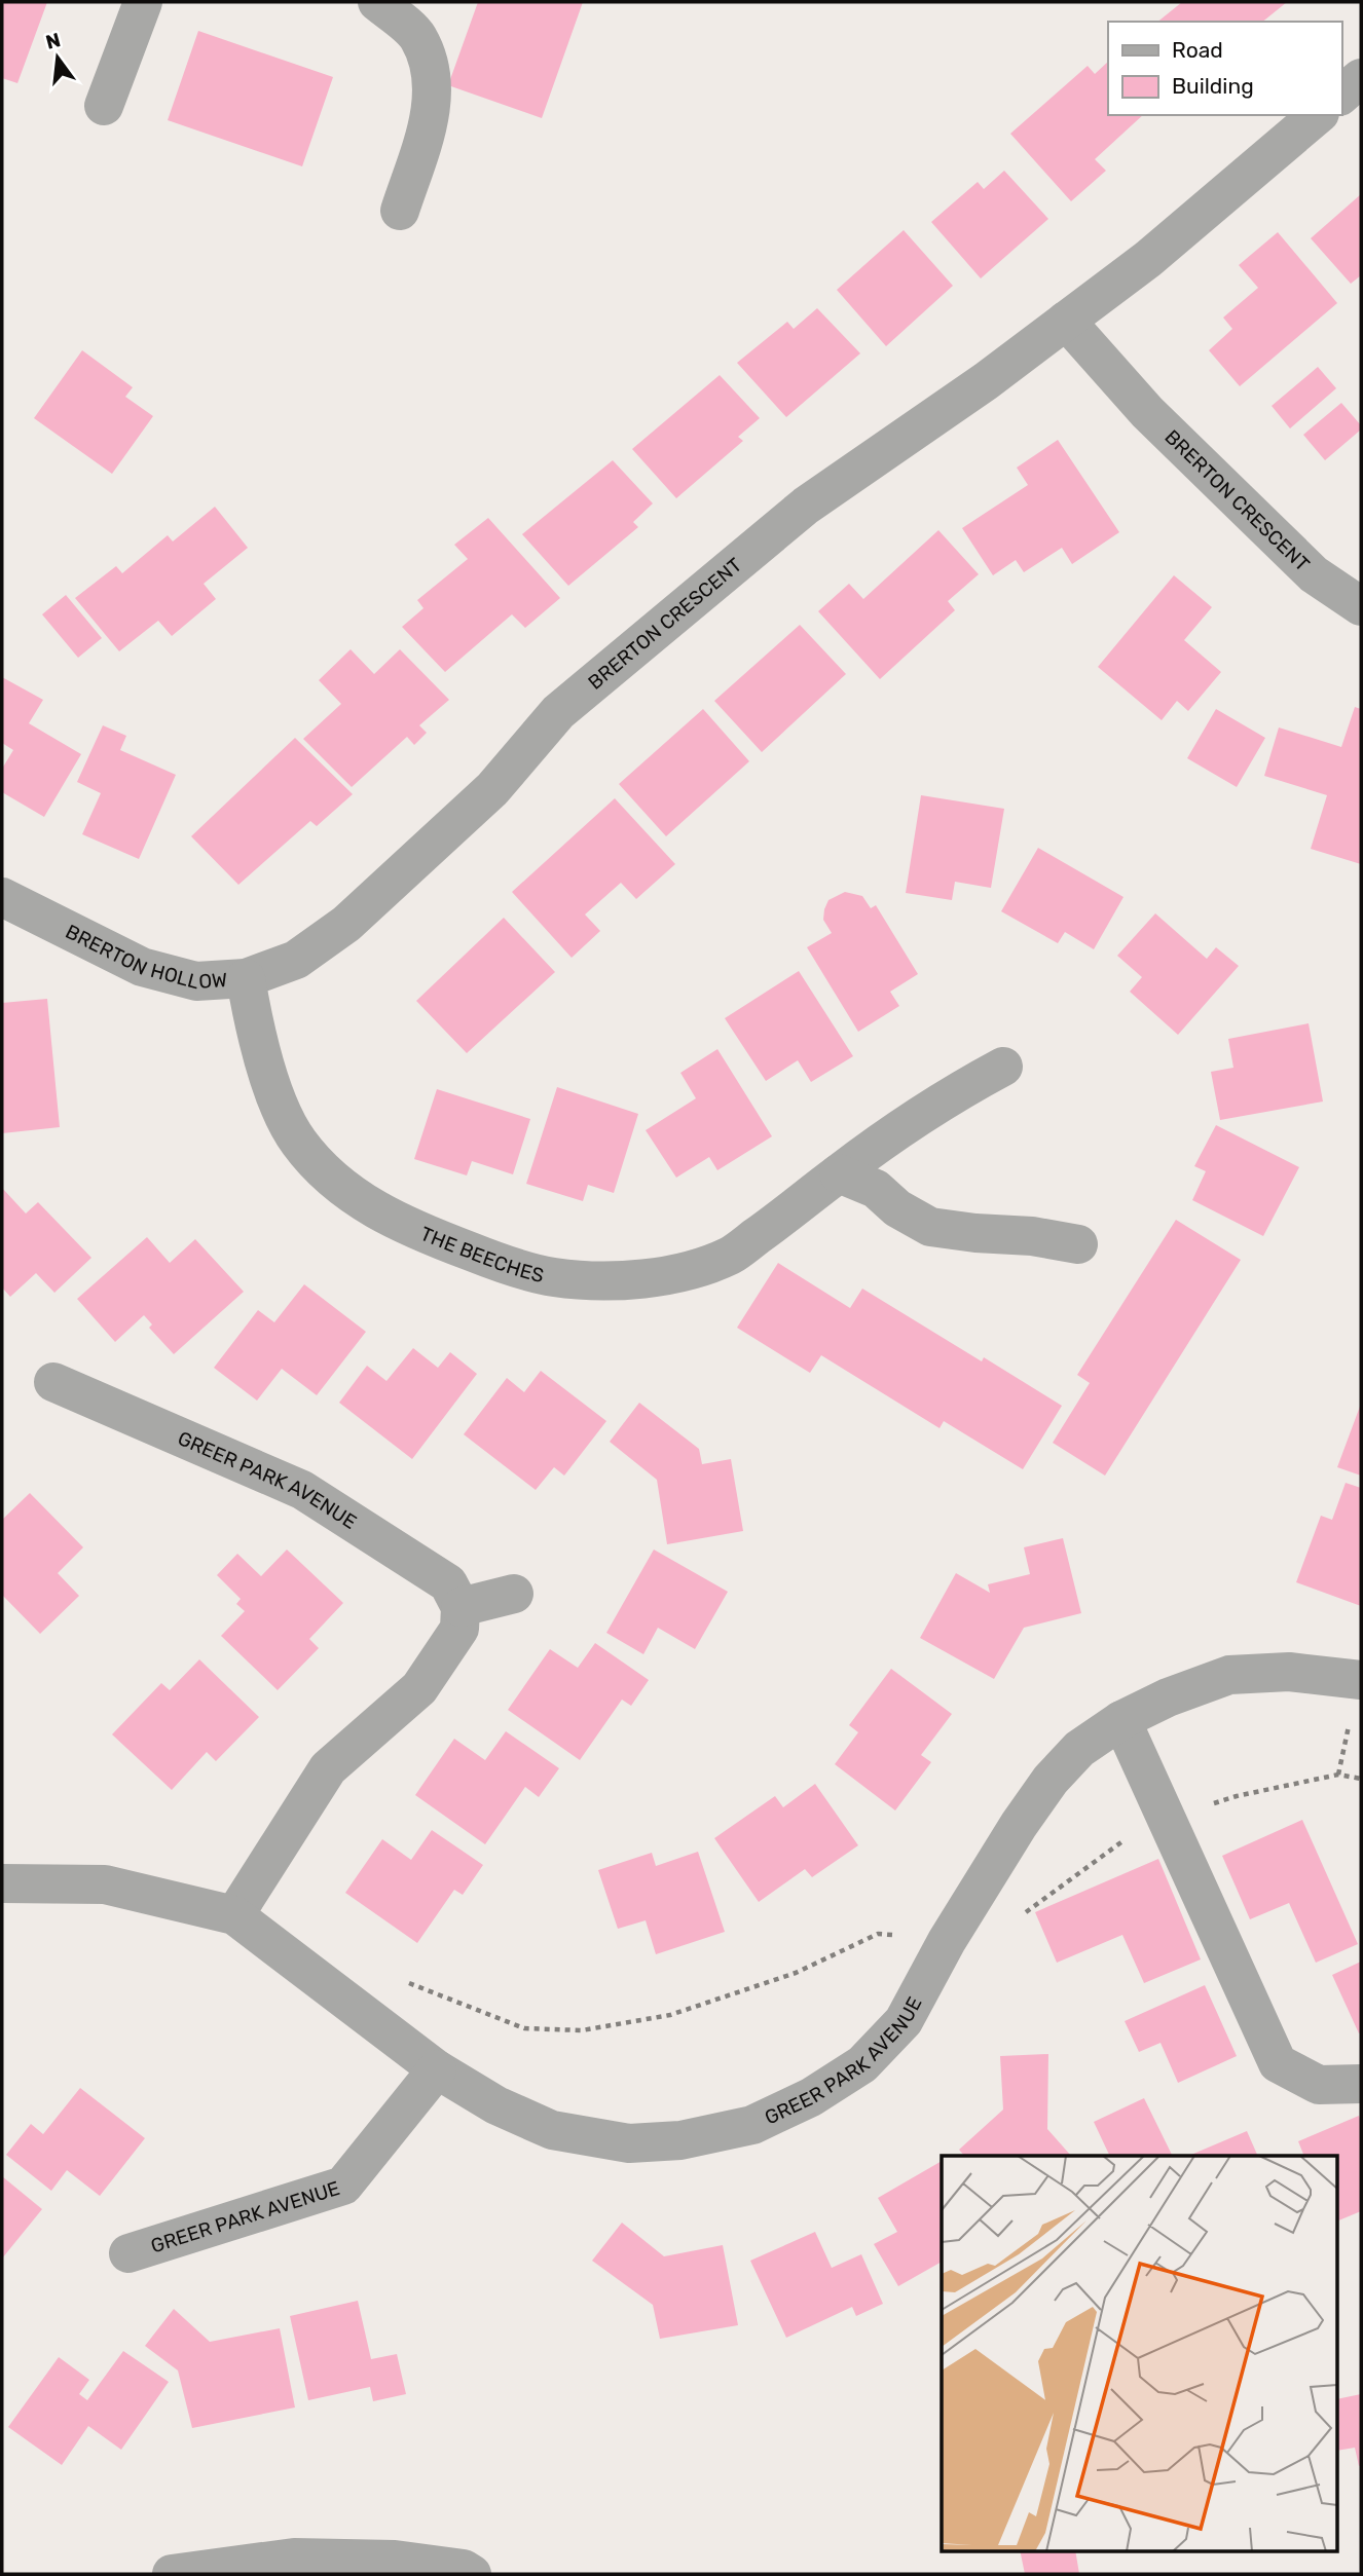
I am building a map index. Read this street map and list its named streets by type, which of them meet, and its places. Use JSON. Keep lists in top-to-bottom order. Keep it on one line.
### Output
{"streets":{"street":["BRERTON CRESCENT","BRERTON HOLLOW","THE BEECHES","GREER PARK AVENUE"]},"crossings":[["BRERTON CRESCENT","BRERTON HOLLOW"],["BRERTON HOLLOW","THE BEECHES"]],"legend":["Road","Building"],"north":"top"}
